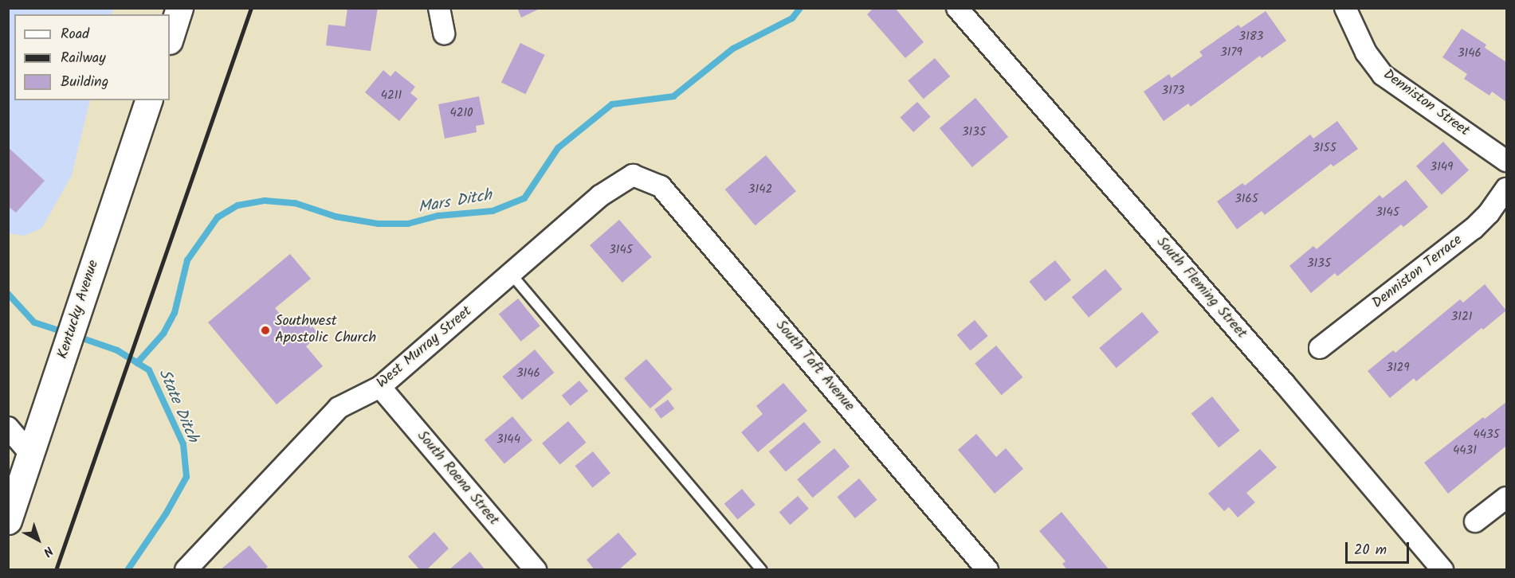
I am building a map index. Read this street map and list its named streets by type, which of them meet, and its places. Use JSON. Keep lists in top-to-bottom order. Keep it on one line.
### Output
{"streets":{"main road":["Kentucky Avenue"],"street":["Denniston Street","Denniston Terrace","South Fleming Street","West Murray Street","South Taft Avenue","South Roena Street"]},"crossings":[["West Murray Street","South Taft Avenue"],["West Murray Street","South Roena Street"]],"water":["Mars Ditch","State Ditch"],"places":["Southwest Apostolic Church"],"house_numbers":["3183","3179","3146","3173","4211","4210","3135","3155","3149","3142","3165","3145","3145","3135","3121","3129","3146","4435","3144","4431"],"legend":["Road","Railway","Building"],"scale_bar":"20 m","north":"bottom right"}
